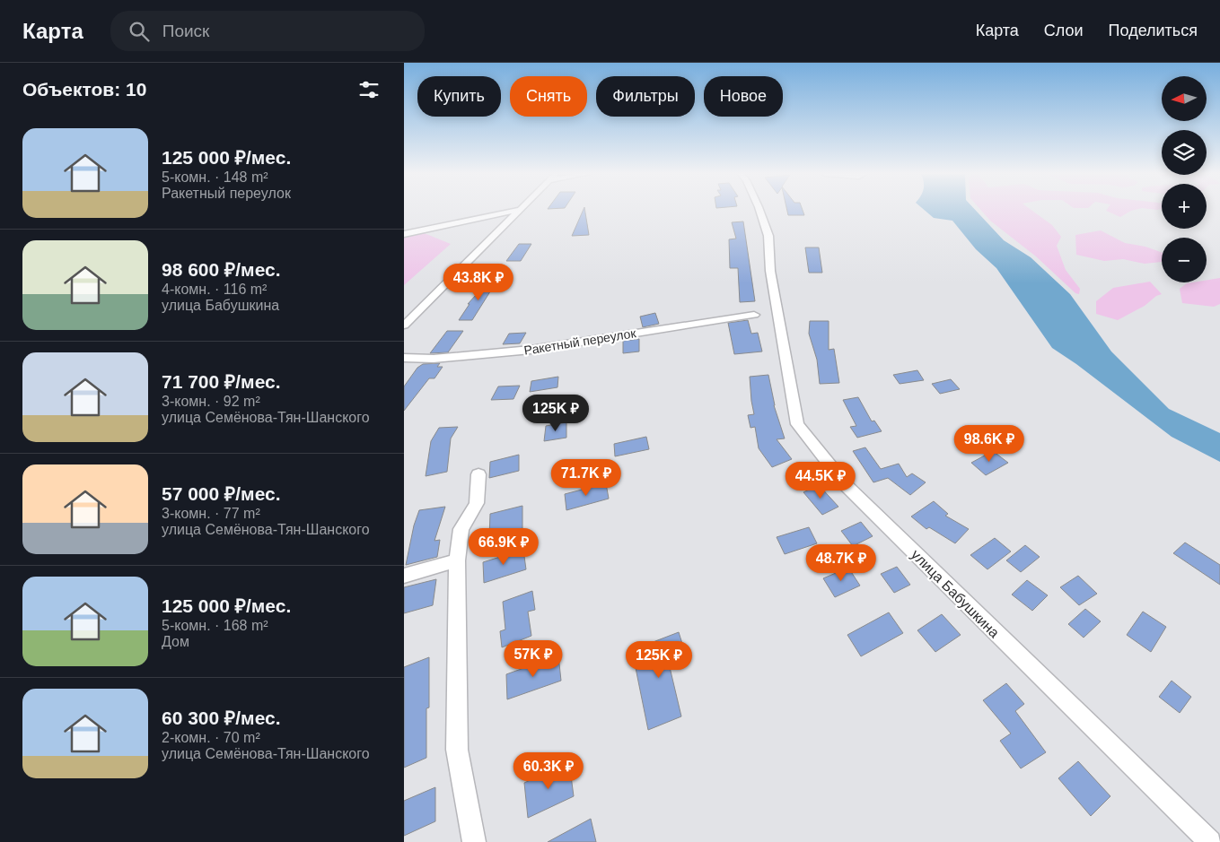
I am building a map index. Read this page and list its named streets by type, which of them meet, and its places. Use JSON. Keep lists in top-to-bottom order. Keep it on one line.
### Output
{"streets":{"street":["Ракетный переулок","улица Бабушкина"]},"north":"left","page":{"header":"Карта","search":"Поиск","nav":["Карта","Слои","Поделиться"],"heading":"Объектов: 10","map_buttons":["+","−"],"chip":["Купить","Снять","Фильтры","Новое"],"list":[{"name":"125 000 ₽/мес.","note":"5-комн. · 148 m² · Ракетный переулок"},{"name":"98 600 ₽/мес.","note":"4-комн. · 116 m² · улица Бабушкина"},{"name":"71 700 ₽/мес.","note":"3-комн. · 92 m² · улица Семёнова-Тян-Шанского"},{"name":"57 000 ₽/мес.","note":"3-комн. · 77 m² · улица Семёнова-Тян-Шанского"},{"name":"125 000 ₽/мес.","note":"5-комн. · 168 m² · Дом"},{"name":"60 300 ₽/мес.","note":"2-комн. · 70 m² · улица Семёнова-Тян-Шанского"}],"price":["43.8K ₽","125K ₽","98.6K ₽","71.7K ₽","44.5K ₽","66.9K ₽","48.7K ₽","57K ₽","125K ₽","60.3K ₽"]}}
